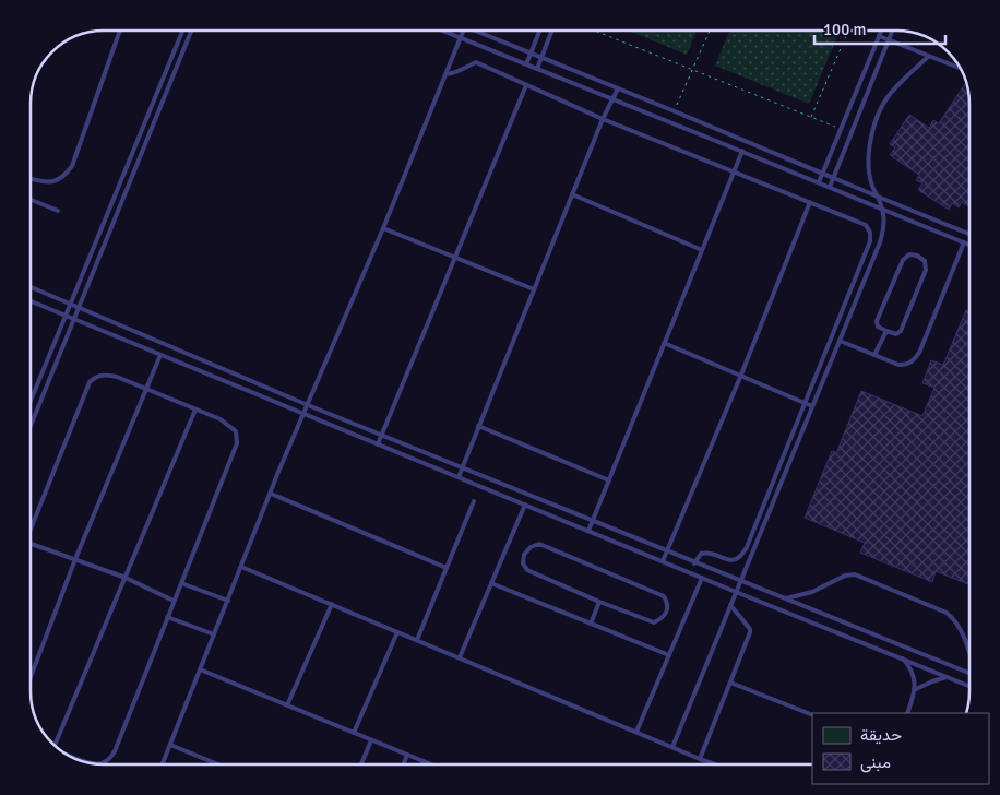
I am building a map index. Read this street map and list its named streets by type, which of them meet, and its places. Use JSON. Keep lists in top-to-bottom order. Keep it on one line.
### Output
{"legend":["حديقة","مبنى"],"scale_bar":"100 m"}
